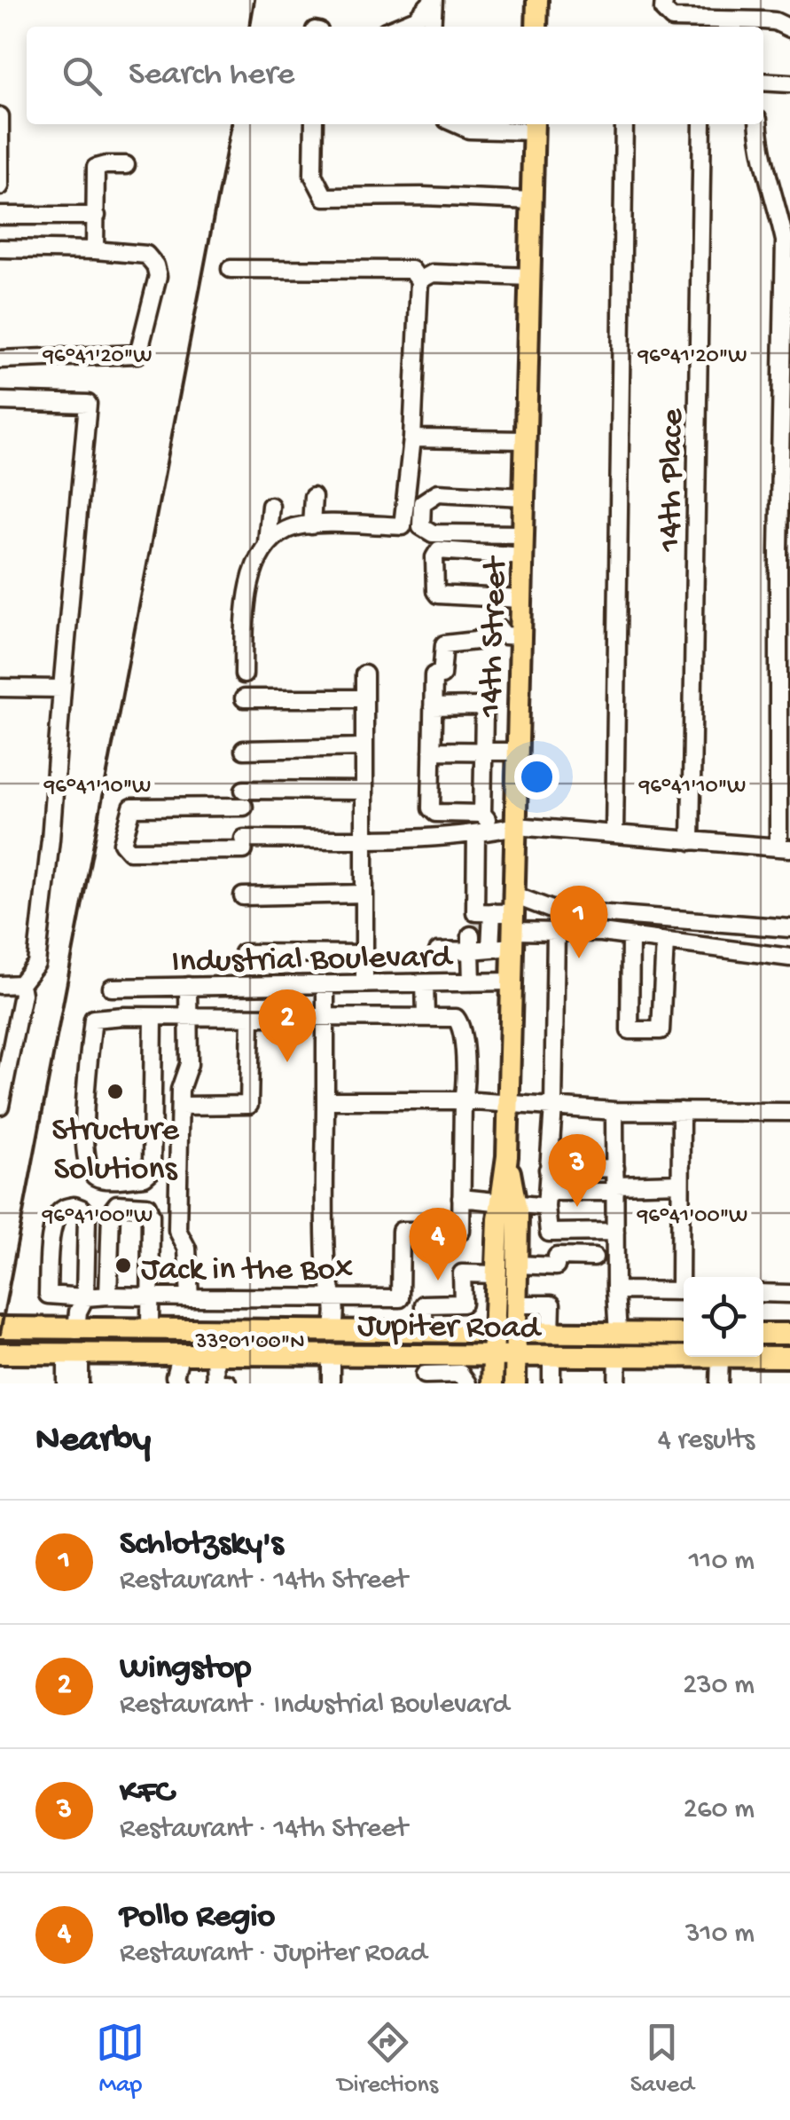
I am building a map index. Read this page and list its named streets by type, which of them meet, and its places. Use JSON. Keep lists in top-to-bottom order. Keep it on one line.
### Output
{"streets":{"main road":["14th Street","Jupiter Road"],"street":["14th Place","Industrial Boulevard"]},"crossings":[["14th Street","Industrial Boulevard"],["14th Street","Jupiter Road"]],"places":["Structure Solutions","Jack in the Box"],"page":{"search":"Search here","pins":["1","2","3","4"],"heading":["Nearby","4 results"],"list":[{"mark":"1","name":"Schlotzsky's","note":"Restaurant · 14th Street","value":"110 m"},{"mark":"2","name":"Wingstop","note":"Restaurant · Industrial Boulevard","value":"230 m"},{"mark":"3","name":"KFC","note":"Restaurant · 14th Street","value":"260 m"},{"mark":"4","name":"Pollo Regio","note":"Restaurant · Jupiter Road","value":"310 m"}],"nav":["Map","Directions","Saved"]},"coordinates":["96°41'20\"W","96°41'10\"W","96°41'00\"W","33°01'00\"N"]}
